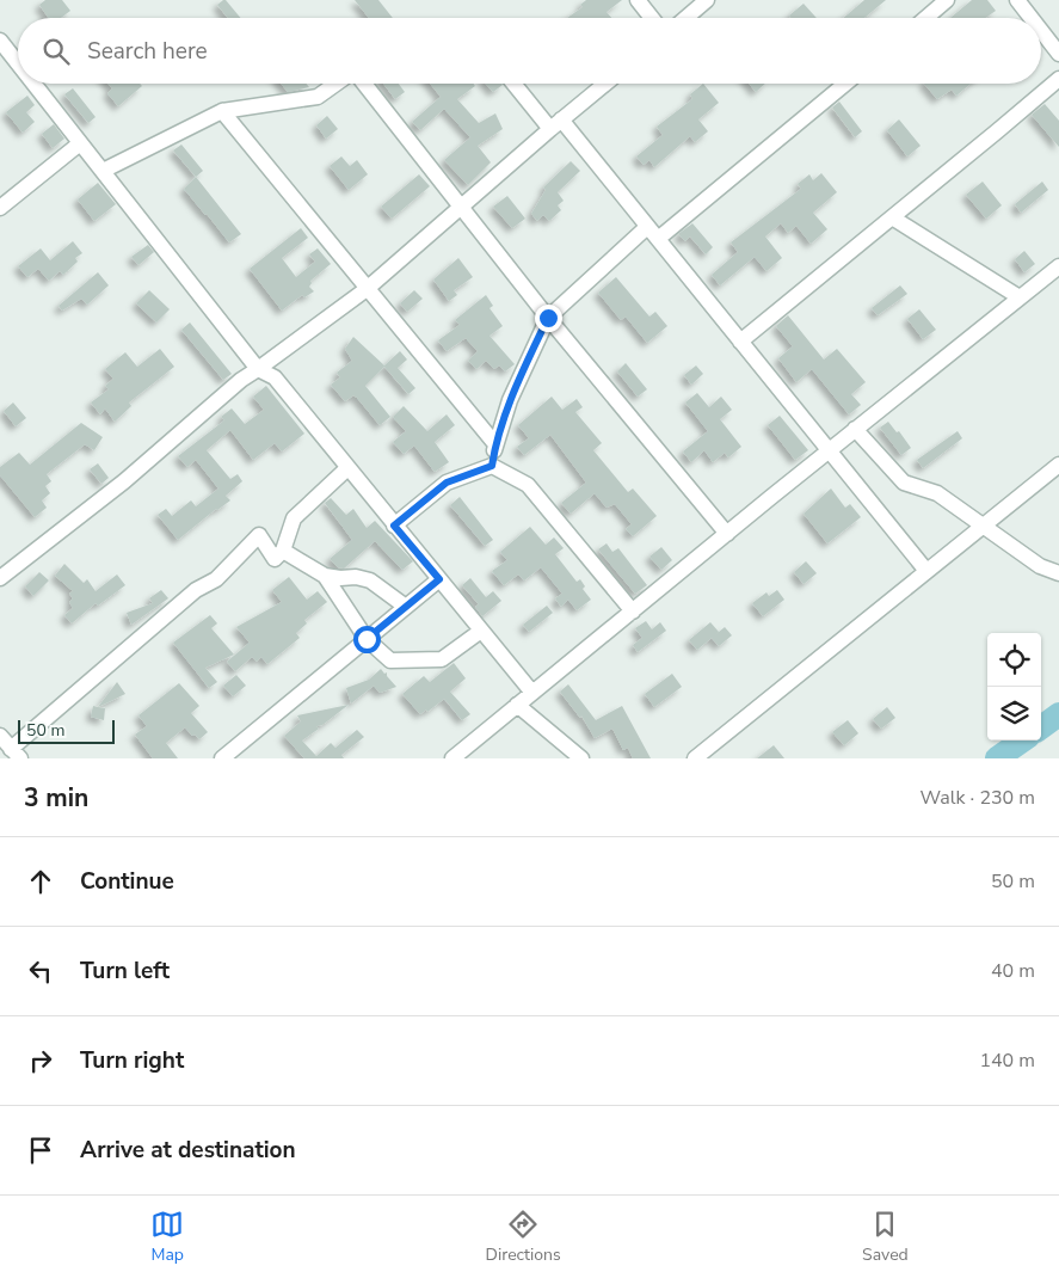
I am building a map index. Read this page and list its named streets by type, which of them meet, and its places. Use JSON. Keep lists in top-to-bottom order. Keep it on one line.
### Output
{"scale_bar":"50 m","page":{"search":"Search here","scale":"50 m","heading":["3 min","Walk · 230 m"],"list":[["Continue","50 m"],["Turn left","40 m"],["Turn right","140 m"],"Arrive at destination"],"nav":["Map","Directions","Saved"]}}
